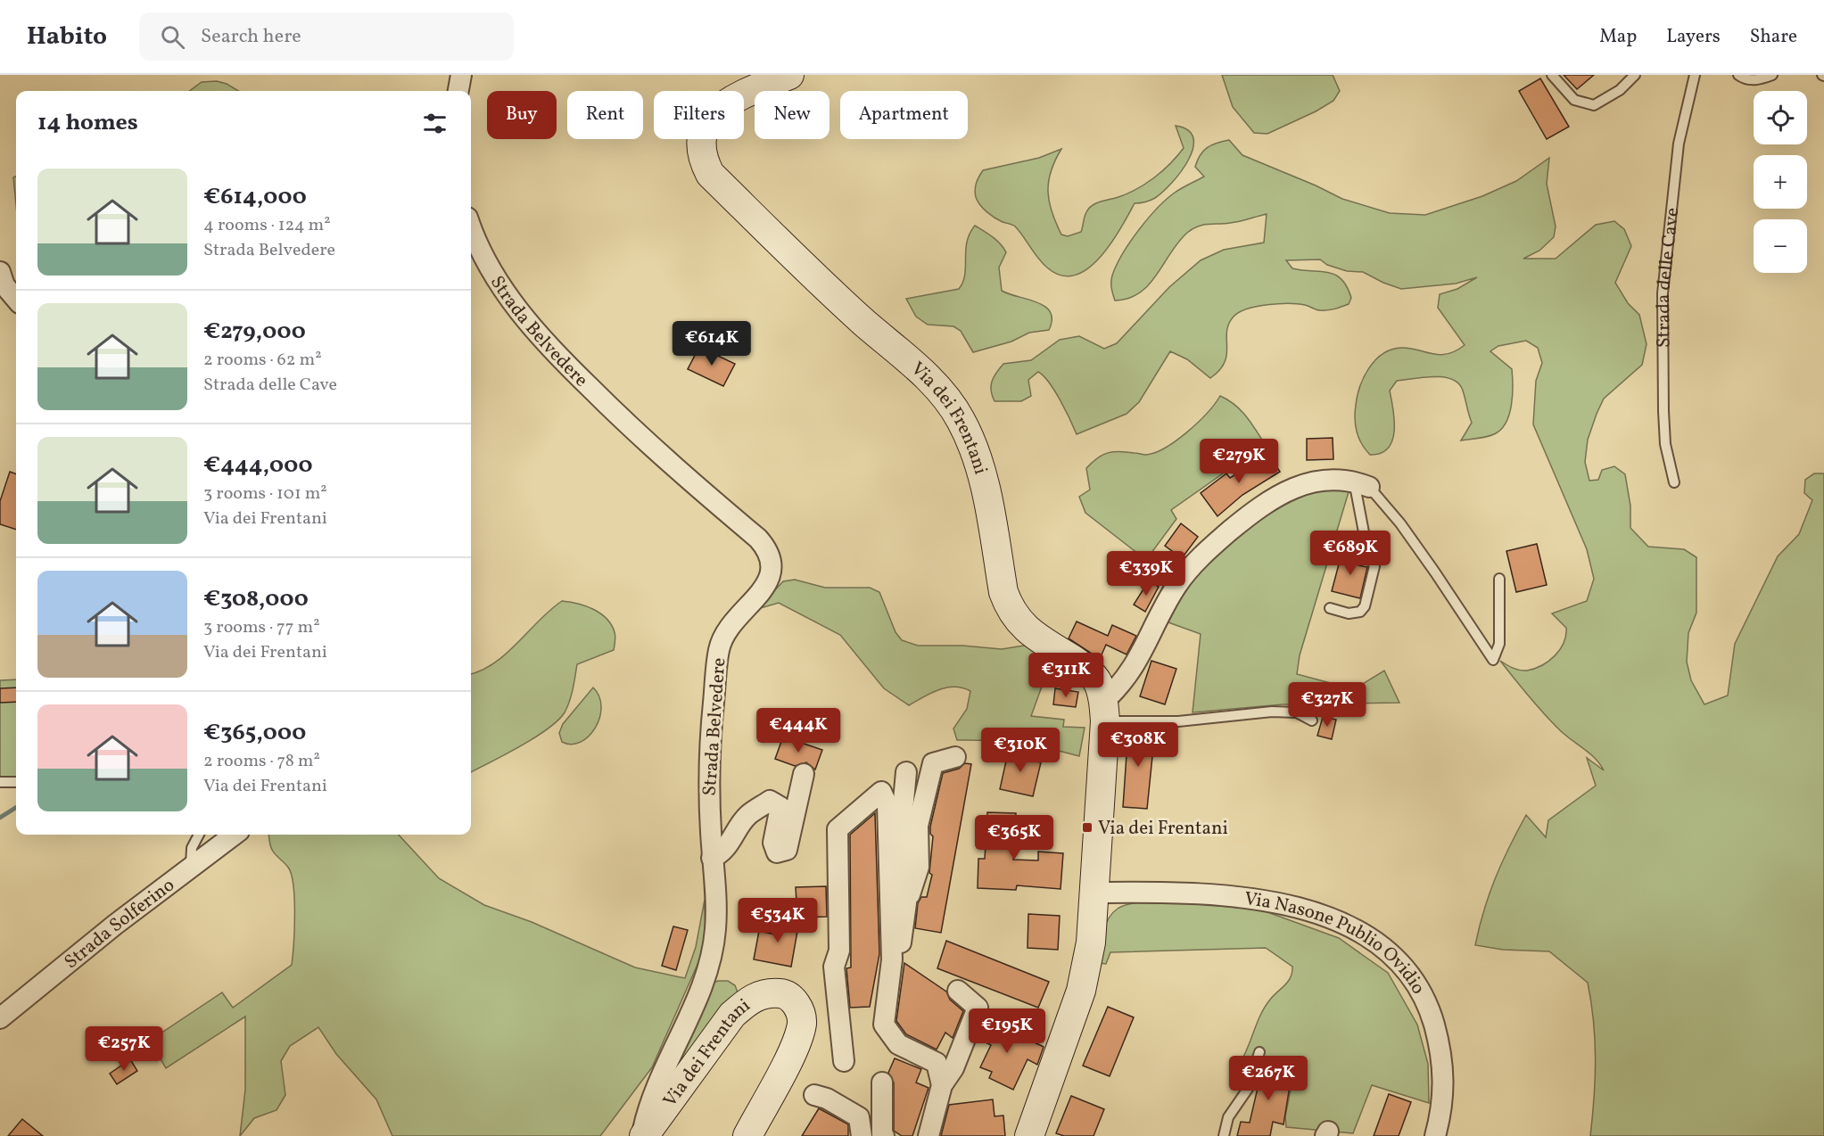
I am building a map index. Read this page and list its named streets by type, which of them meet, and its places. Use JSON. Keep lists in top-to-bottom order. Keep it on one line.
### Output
{"streets":{"main road":["Via dei Frentani"],"street":["Strada Belvedere","Strada Solferino","Via Nasone Publio Ovidio"],"lane":["Strada delle Cave"]},"crossings":[["Strada Belvedere","Via dei Frentani"],["Via dei Frentani","Via Nasone Publio Ovidio"]],"places":{"transit":["Via dei Frentani"]},"page":{"header":"Habito","search":"Search here","nav":["Map","Layers","Share"],"map_buttons":["+","−"],"chip":["Buy","Rent","Filters","New","Apartment"],"heading":"14 homes","list":[{"name":"€614,000","note":"4 rooms · 124 m² · Strada Belvedere"},{"name":"€279,000","note":"2 rooms · 62 m² · Strada delle Cave"},{"name":"€444,000","note":"3 rooms · 101 m² · Via dei Frentani"},{"name":"€308,000","note":"3 rooms · 77 m² · Via dei Frentani"},{"name":"€365,000","note":"2 rooms · 78 m² · Via dei Frentani"}],"price":["€614K","€279K","€689K","€339K","€311K","€327K","€444K","€308K","€310K","€365K","€534K","€195K","€257K","€267K"]}}
